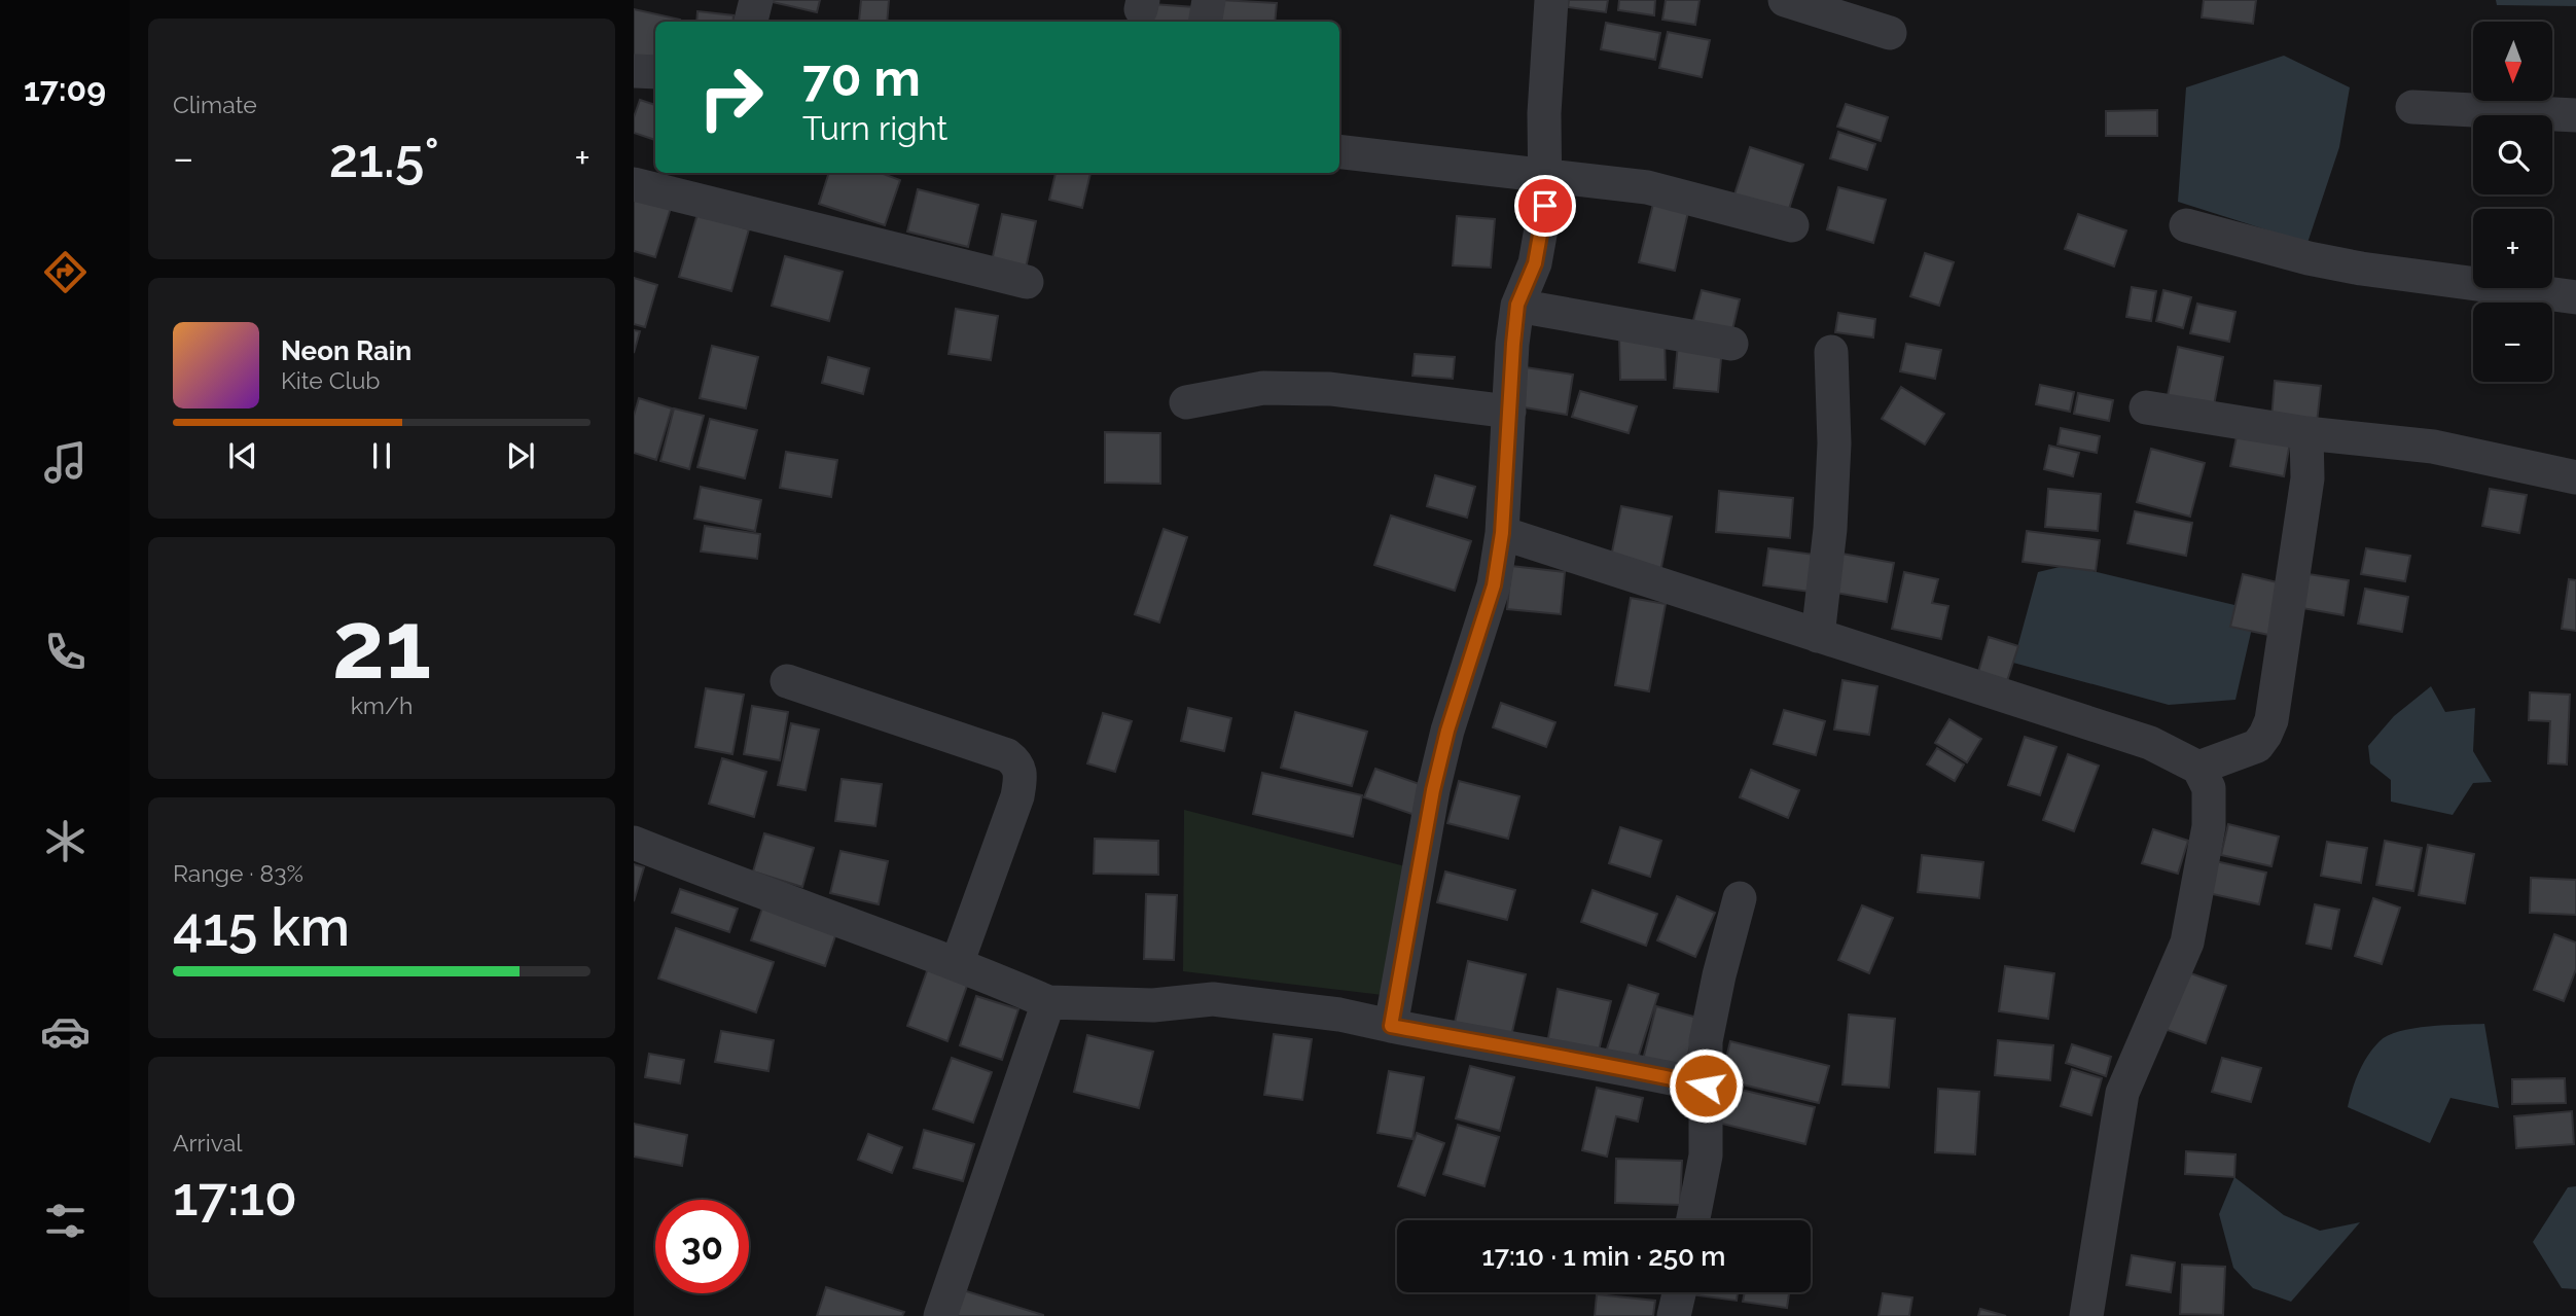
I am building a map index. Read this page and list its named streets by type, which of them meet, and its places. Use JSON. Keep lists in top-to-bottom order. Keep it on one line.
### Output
{"north":"bottom","page":{"tabs":"17:09","tile":["Climate",["21","km/h"],["Range · 83%","415 km"],["Arrival","17:10"]],"map_buttons":["+","−"],"turn":["70 m","Turn right"],"heat":["−","21.5°","+"],"song":["Neon Rain","Kite Club"],"limit":"30","trip":"17:10 · 1 min · 250 m"}}
